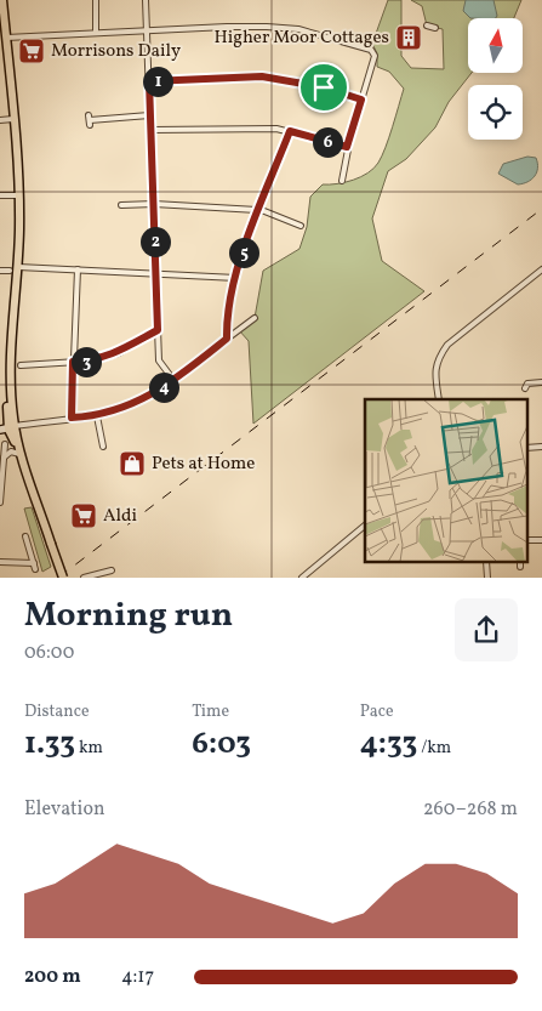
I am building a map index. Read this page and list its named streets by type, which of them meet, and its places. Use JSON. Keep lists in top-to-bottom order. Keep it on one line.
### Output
{"places":{"building":["Higher Moor Cottages"],"supermarket":["Morrisons Daily","Aldi"],"shop":["Pets at Home"]},"north":"top","page":{"pins":["1","6","2","5","3","4"],"heading":["Morning run","06:00"],"stats":[["Distance","1.33 km"],["Time","6:03"],["Pace","4:33 /km"]],"chart":["Elevation","260–268 m"],"list":[{"name":"200 m","note":"4:17"}]}}
